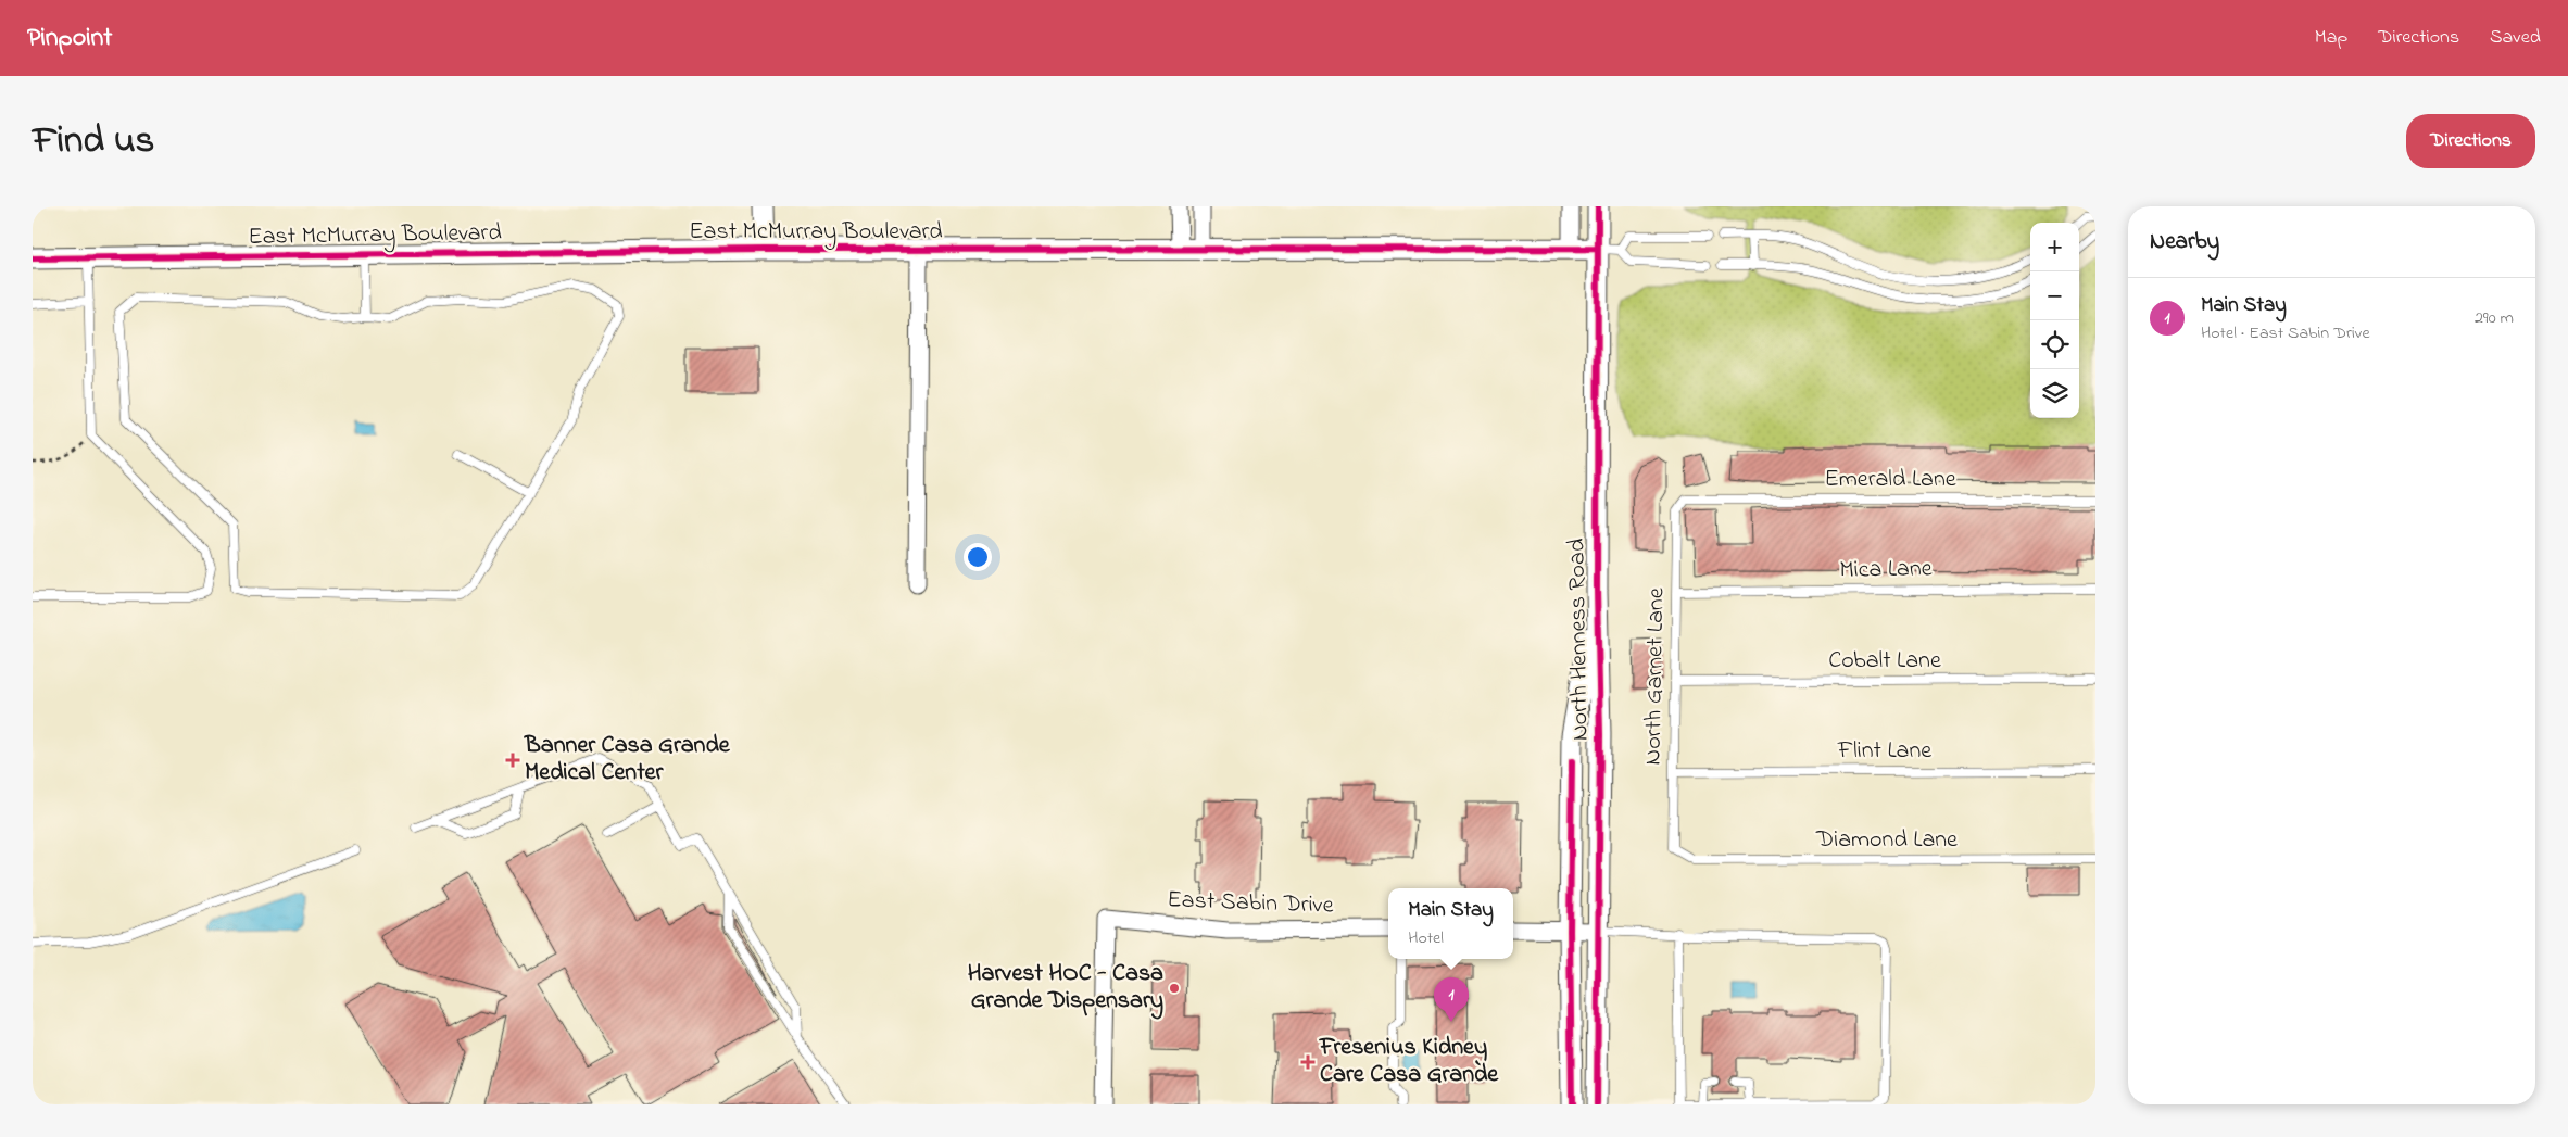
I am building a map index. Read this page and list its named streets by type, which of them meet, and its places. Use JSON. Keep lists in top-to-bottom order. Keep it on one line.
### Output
{"streets":{"street":["East McMurray Boulevard","North Henness Road","East Sabin Drive"],"lane":["Emerald Lane","Mica Lane","Cobalt Lane","North Garnet Lane","Flint Lane","Diamond Lane"]},"crossings":[["East McMurray Boulevard","North Henness Road"],["Emerald Lane","North Garnet Lane"],["Mica Lane","North Garnet Lane"],["Cobalt Lane","North Garnet Lane"],["North Garnet Lane","Flint Lane"],["North Garnet Lane","Diamond Lane"]],"places":{"health":["Banner Casa Grande Medical Center","Fresenius Kidney Care Casa Grande"],"other":["Harvest HOC - Casa Grande Dispensary"]},"page":{"header":"Pinpoint","nav":["Map","Directions","Saved"],"title":"Find us","buttons":"Directions","heading":"Nearby","map_buttons":["+","−"],"list":[{"mark":"1","name":"Main Stay","note":"Hotel · East Sabin Drive","value":"290 m"}],"popup":["Main Stay","Hotel"],"pins":"1"}}
